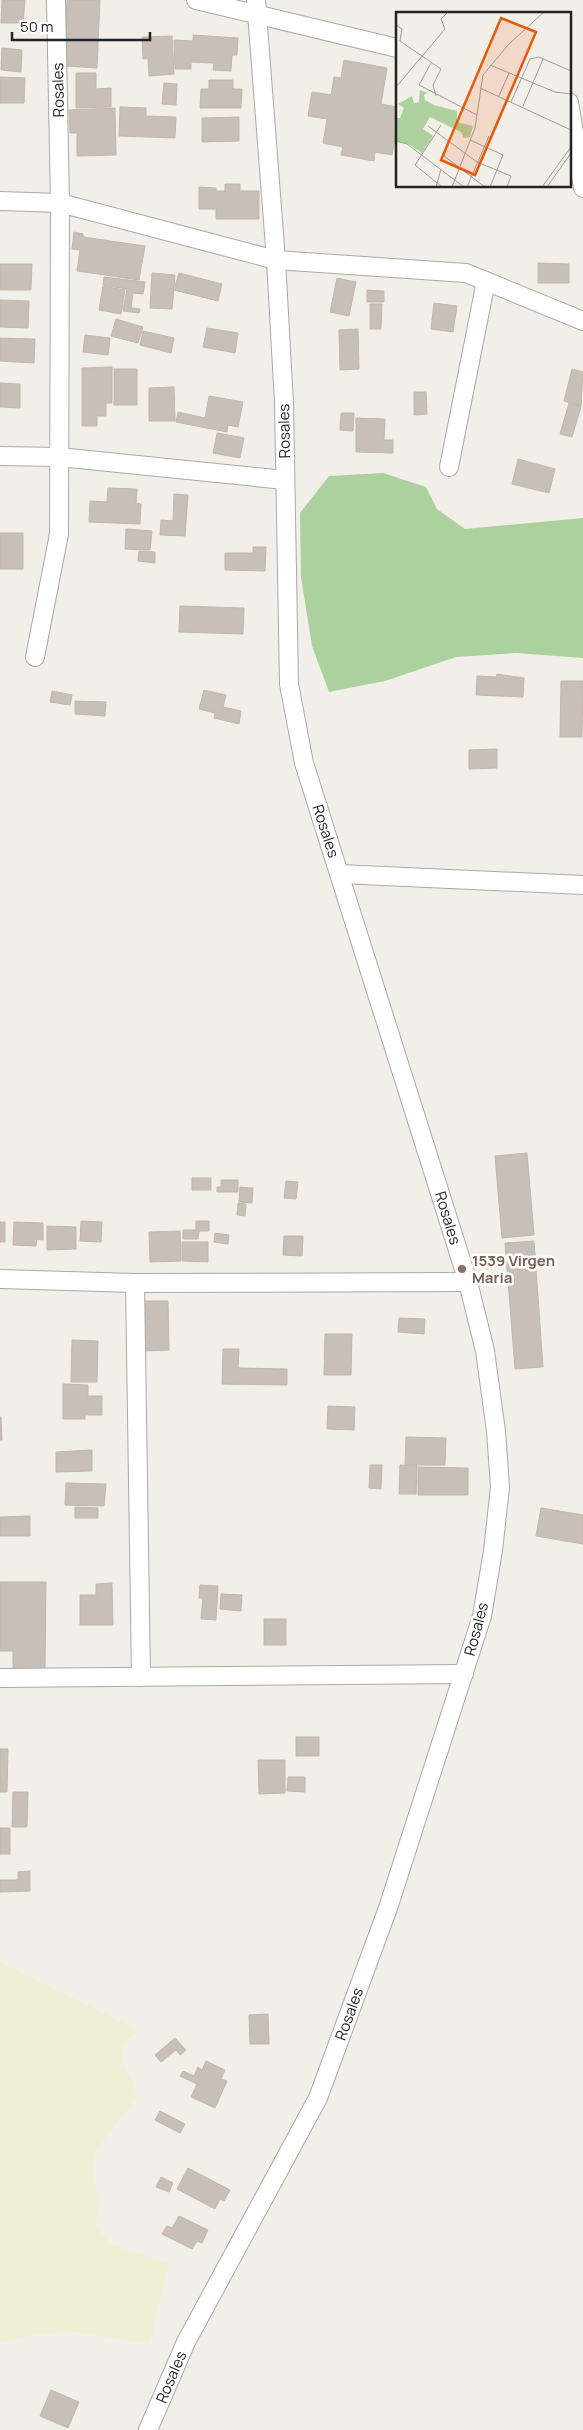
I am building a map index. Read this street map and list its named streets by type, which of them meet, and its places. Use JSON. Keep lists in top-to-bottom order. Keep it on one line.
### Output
{"streets":{"street":["Rosales"]},"places":["1539 Virgen Maria"],"scale_bar":"50 m"}
